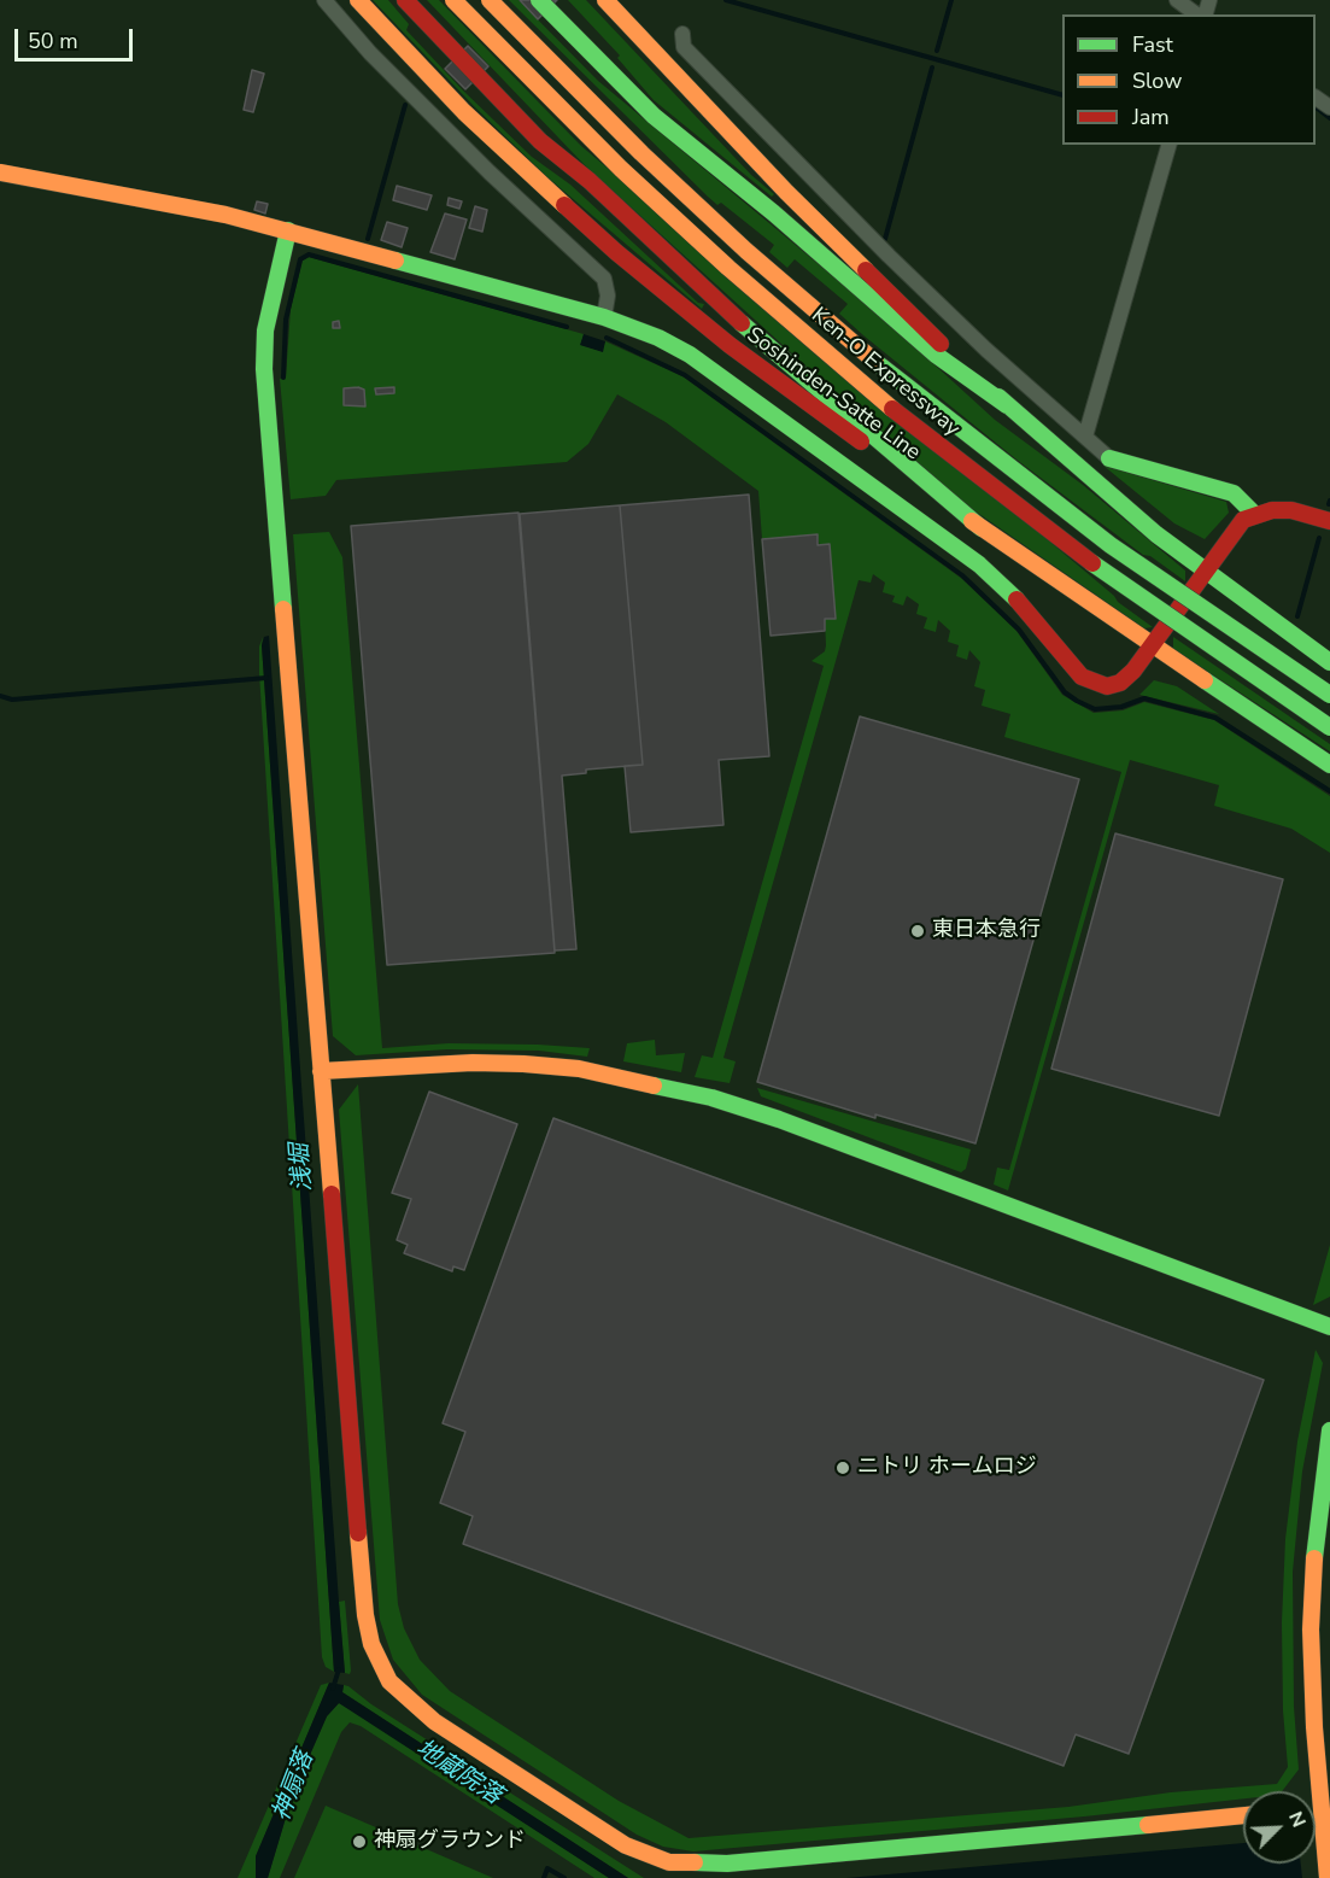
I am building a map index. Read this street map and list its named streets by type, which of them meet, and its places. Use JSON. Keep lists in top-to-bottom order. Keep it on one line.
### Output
{"streets":{"main road":["Ken-O Expressway","Soshinden-Satte Line"]},"water":["浅堀","地蔵院落","神扇落"],"places":["東日本急行","ニトリ ホームロジ","神扇グラウンド"],"legend":["Fast","Slow","Jam"],"scale_bar":"50 m","north":"top right"}
